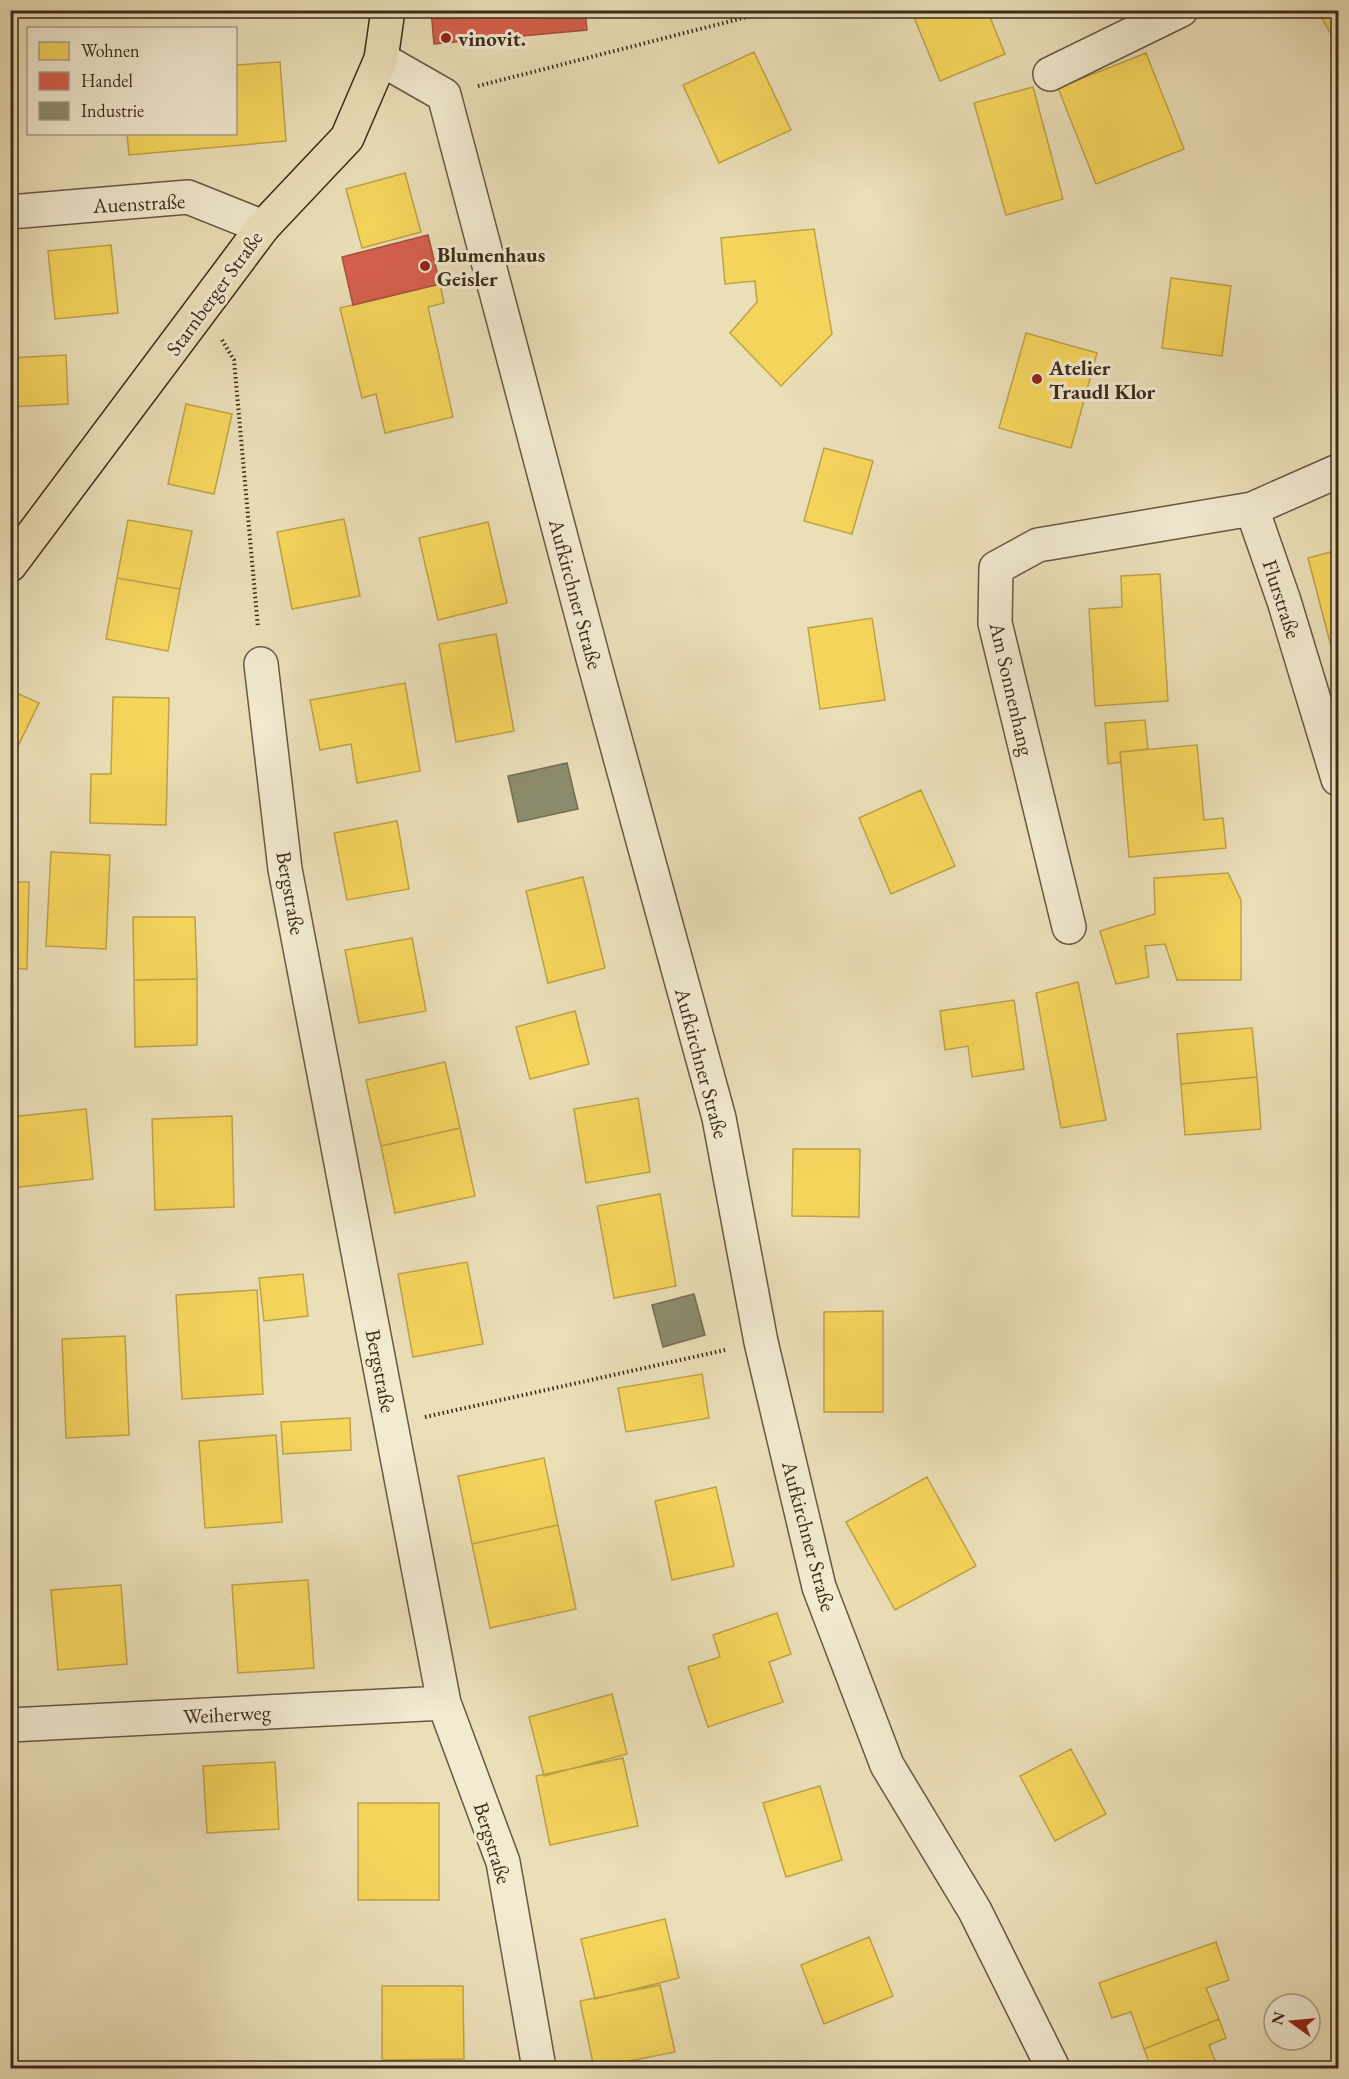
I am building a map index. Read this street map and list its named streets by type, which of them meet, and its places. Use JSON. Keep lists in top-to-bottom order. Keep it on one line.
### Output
{"streets":{"main road":["Starnberger Straße"],"street":["Auenstraße","Aufkirchner Straße","Flurstraße","Am Sonnenhang","Bergstraße","Weiherweg"]},"crossings":[["Auenstraße","Starnberger Straße"],["Flurstraße","Am Sonnenhang"],["Bergstraße","Weiherweg"]],"places":["vinovit.","Blumenhaus Geisler","Atelier Traudl Klor"],"legend":["Wohnen","Handel","Industrie"],"north":"left"}
